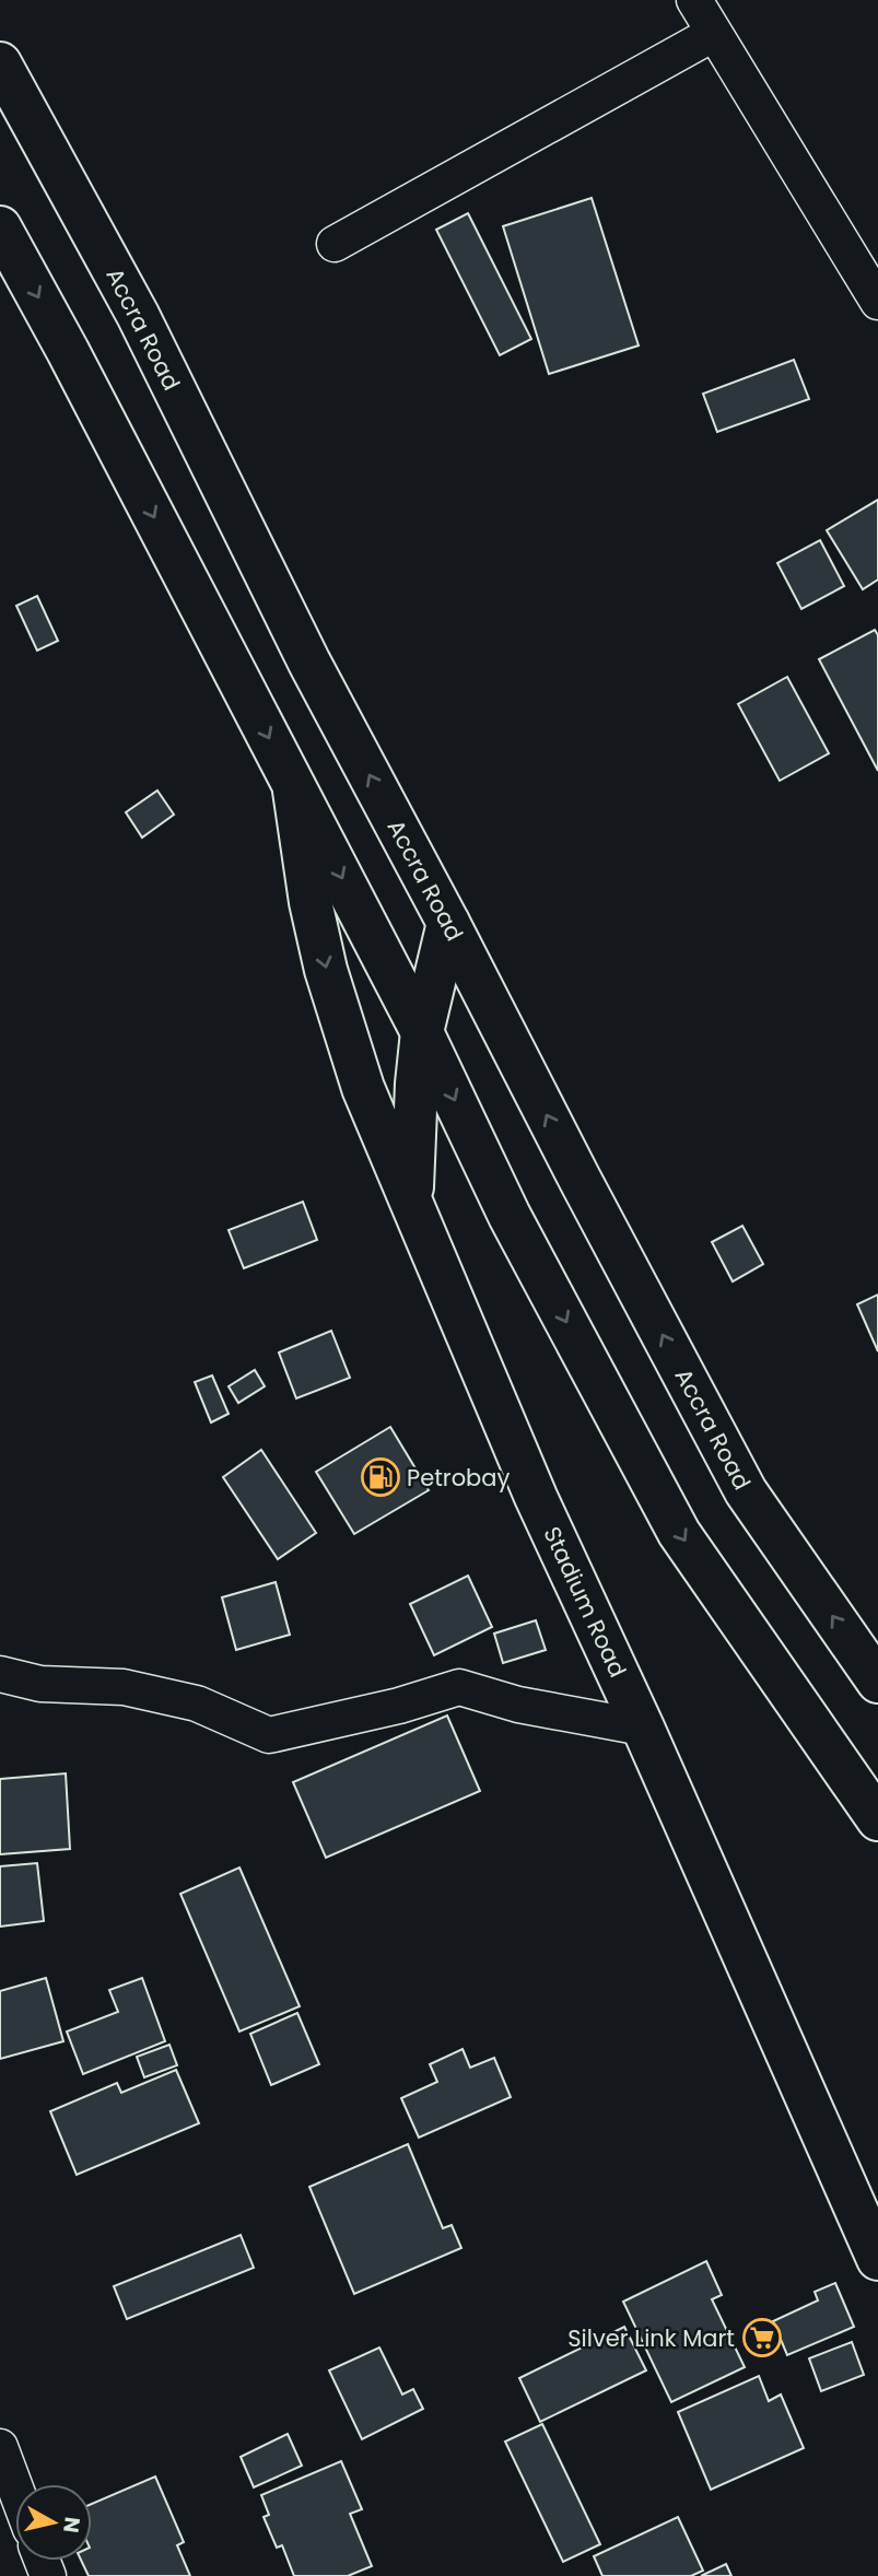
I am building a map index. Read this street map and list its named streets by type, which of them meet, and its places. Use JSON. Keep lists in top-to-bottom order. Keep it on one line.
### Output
{"streets":{"main road":["Accra Road","Stadium Road"]},"crossings":[["Accra Road","Stadium Road"]],"places":{"fuel station":["Petrobay"],"supermarket":["Silver Link Mart"]},"north":"right"}
